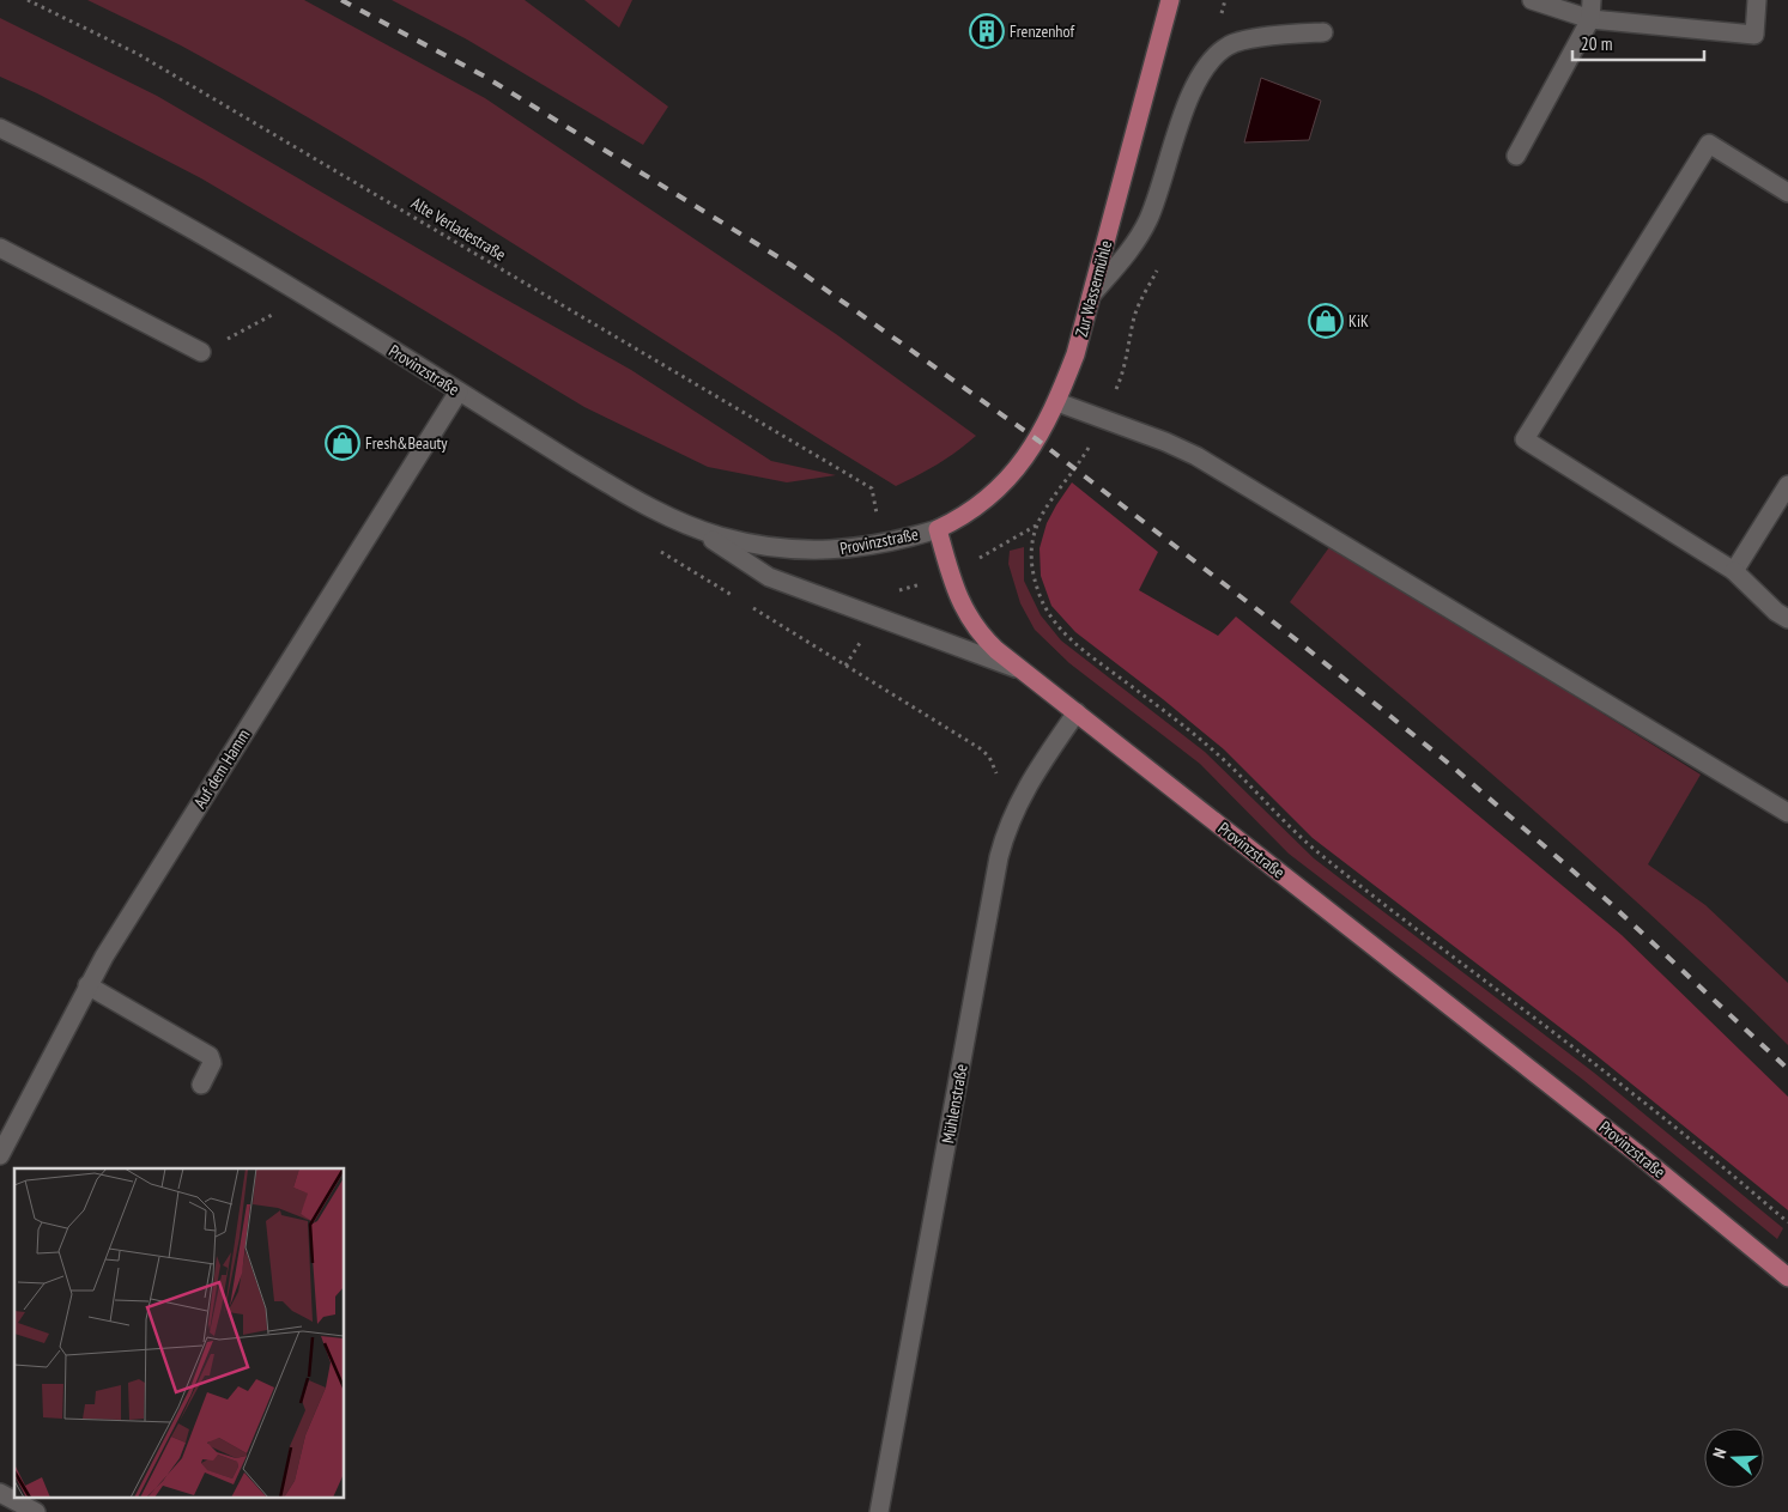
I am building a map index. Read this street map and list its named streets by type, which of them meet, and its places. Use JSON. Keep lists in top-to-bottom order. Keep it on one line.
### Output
{"streets":{"main road":["Zur Wassermühle","Provinzstraße"],"street":["Auf dem Hamm","Mühlenstraße"],"path":["Alte Verladestraße"]},"crossings":[["Zur Wassermühle","Provinzstraße"],["Provinzstraße","Auf dem Hamm"],["Provinzstraße","Mühlenstraße"]],"places":{"building":["Frenzenhof"],"shop":["KiK","Fresh&Beauty"]},"scale_bar":"20 m","north":"left"}
